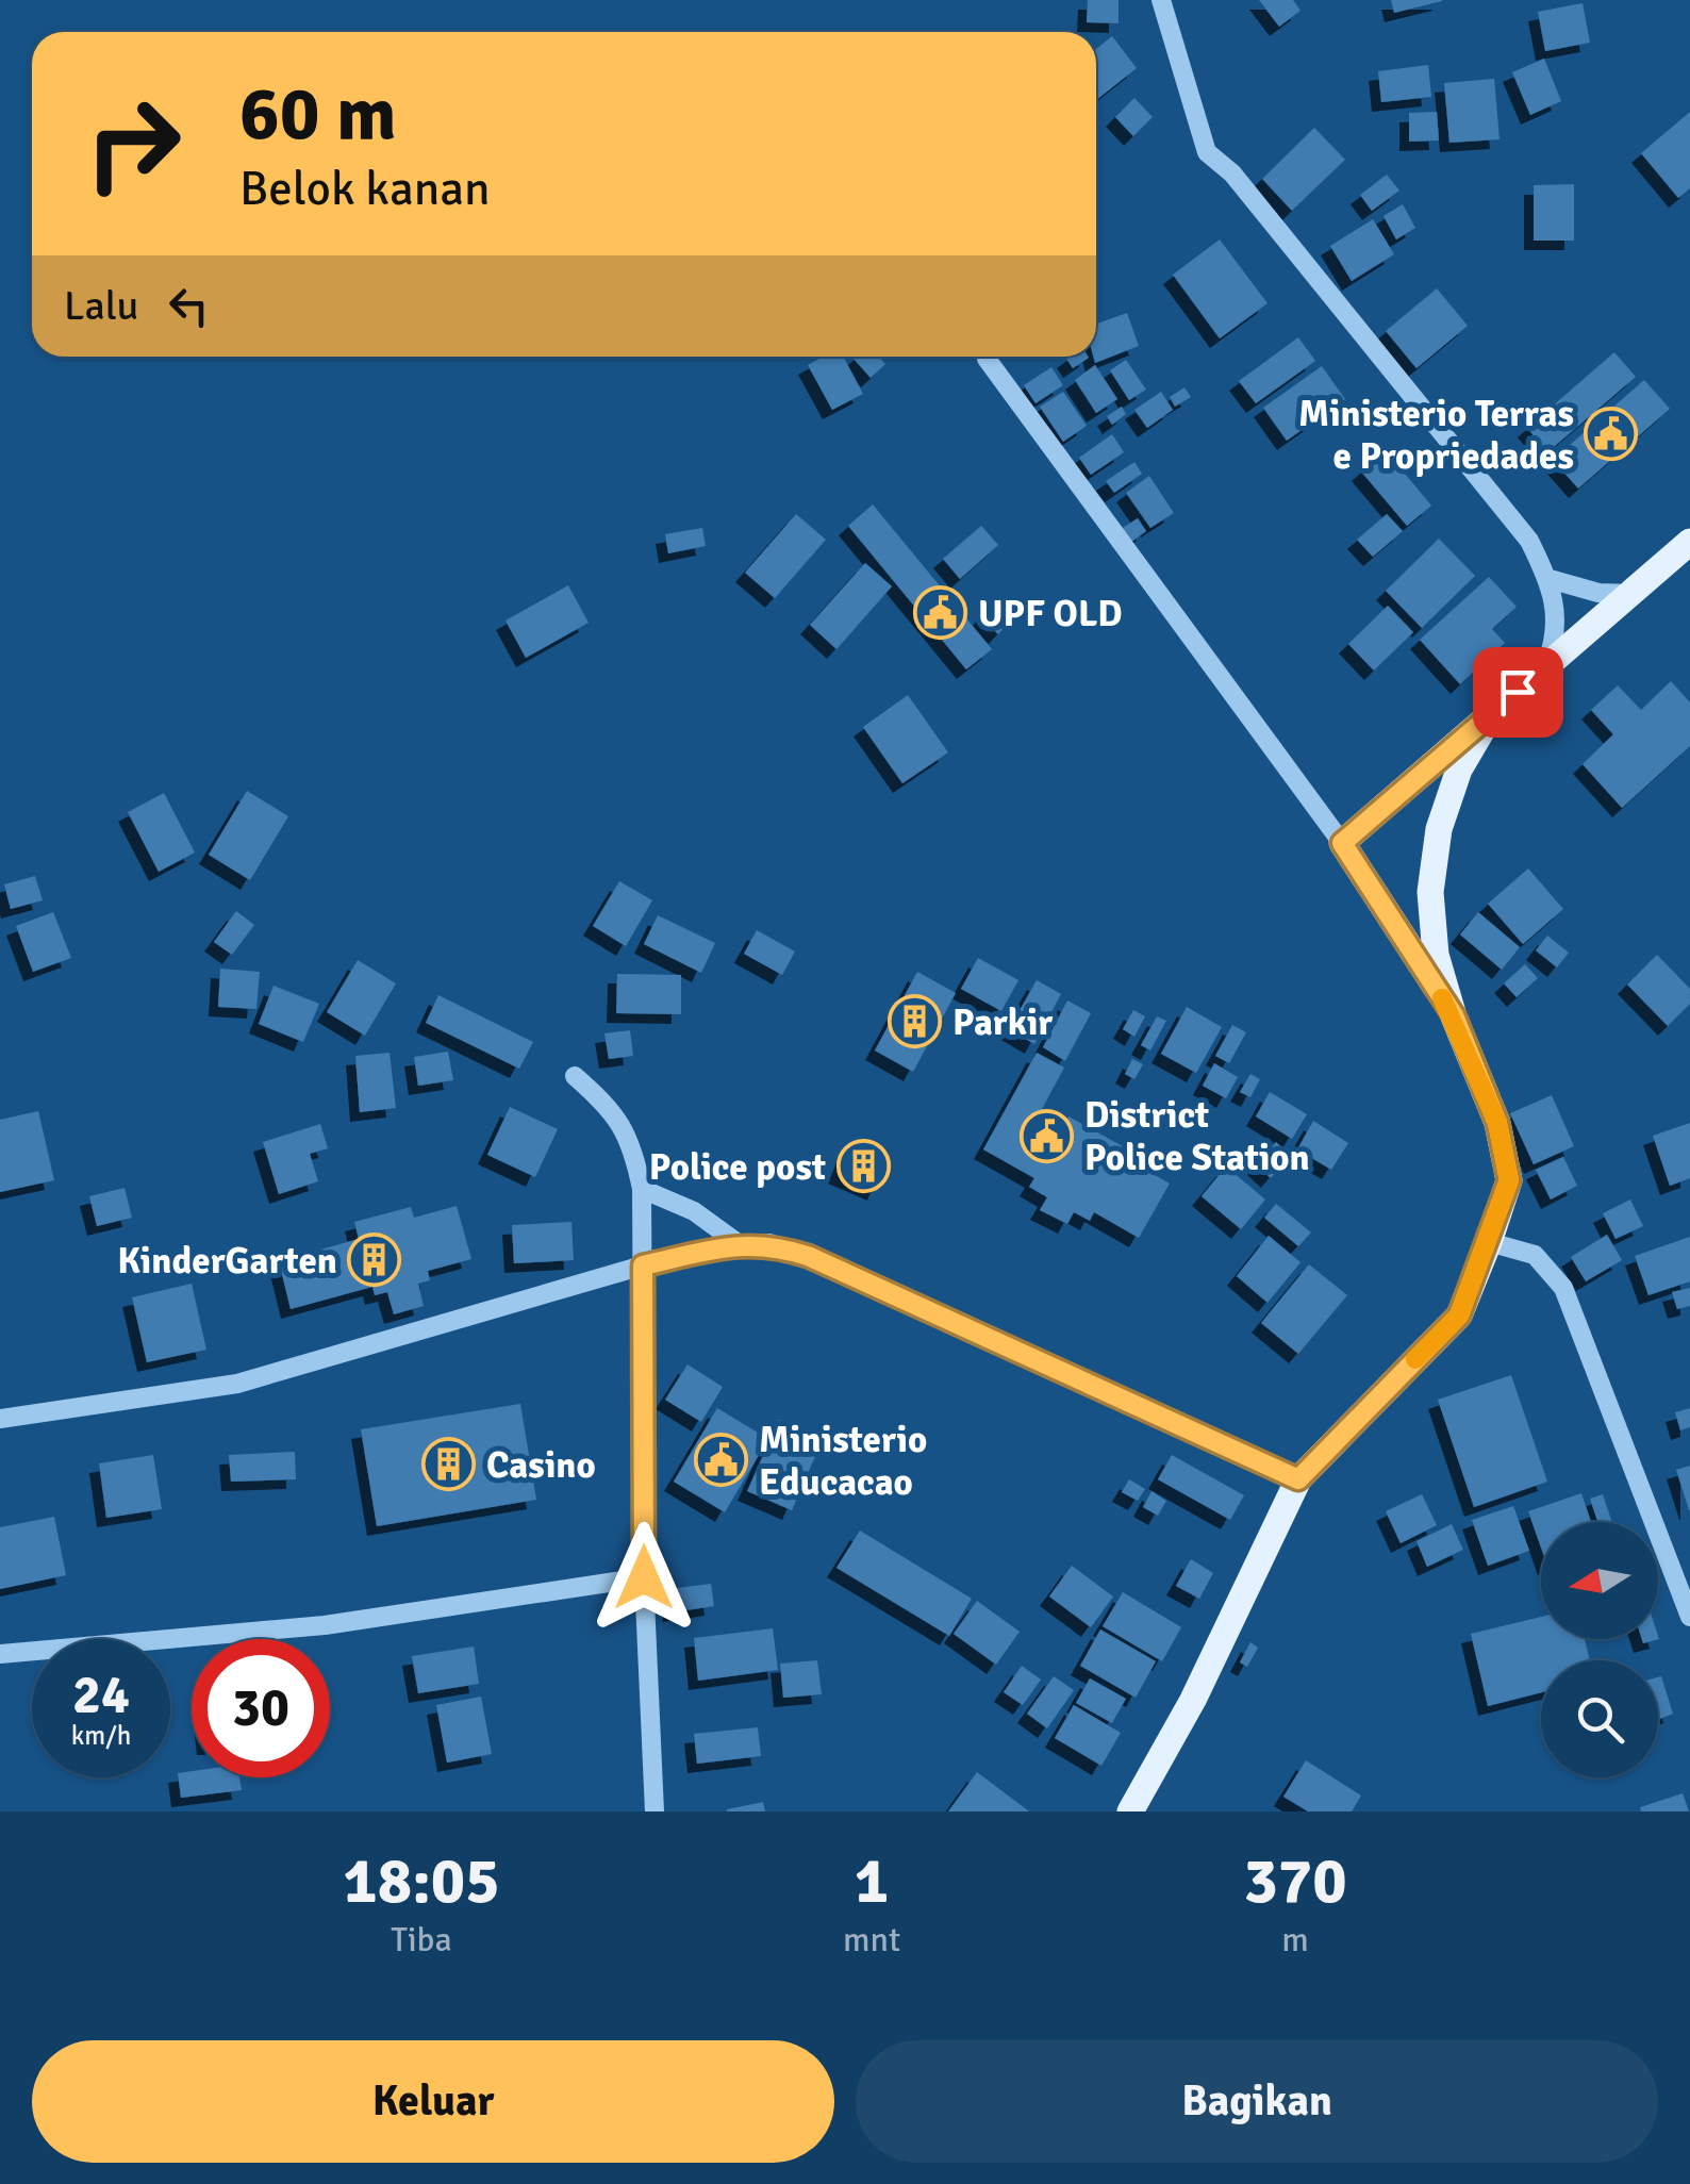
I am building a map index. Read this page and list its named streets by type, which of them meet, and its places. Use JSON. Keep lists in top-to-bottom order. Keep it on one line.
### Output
{"places":{"public building":["Ministerio Terras e Propriedades","UPF OLD","District Police Station","Ministerio Educacao"],"building":["Parkir","Police post","KinderGarten","Casino"]},"north":"left","page":{"turn":["60 m","Belok kanan"],"then":"Lalu","speed":"24 km/h","limit":"30","eta":["18:05","Tiba","1","mnt","370","m"],"buttons":["Keluar","Bagikan"]}}
